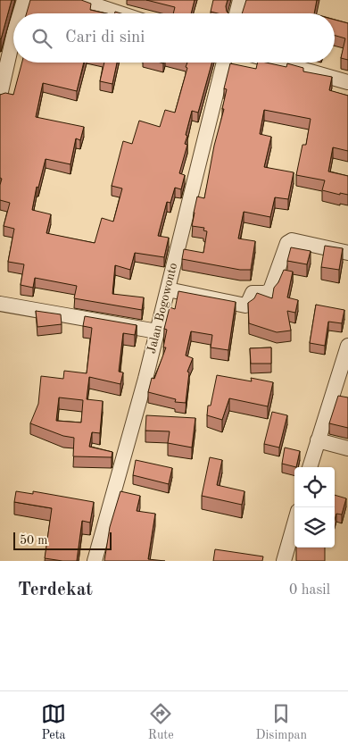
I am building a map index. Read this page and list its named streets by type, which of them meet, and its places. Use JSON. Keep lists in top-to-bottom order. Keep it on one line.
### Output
{"streets":{"street":["Jalan Bogowonto"]},"scale_bar":"50 m","page":{"search":"Cari di sini","scale":"50 m","heading":["Terdekat","0 hasil"],"nav":["Peta","Rute","Disimpan"]}}
